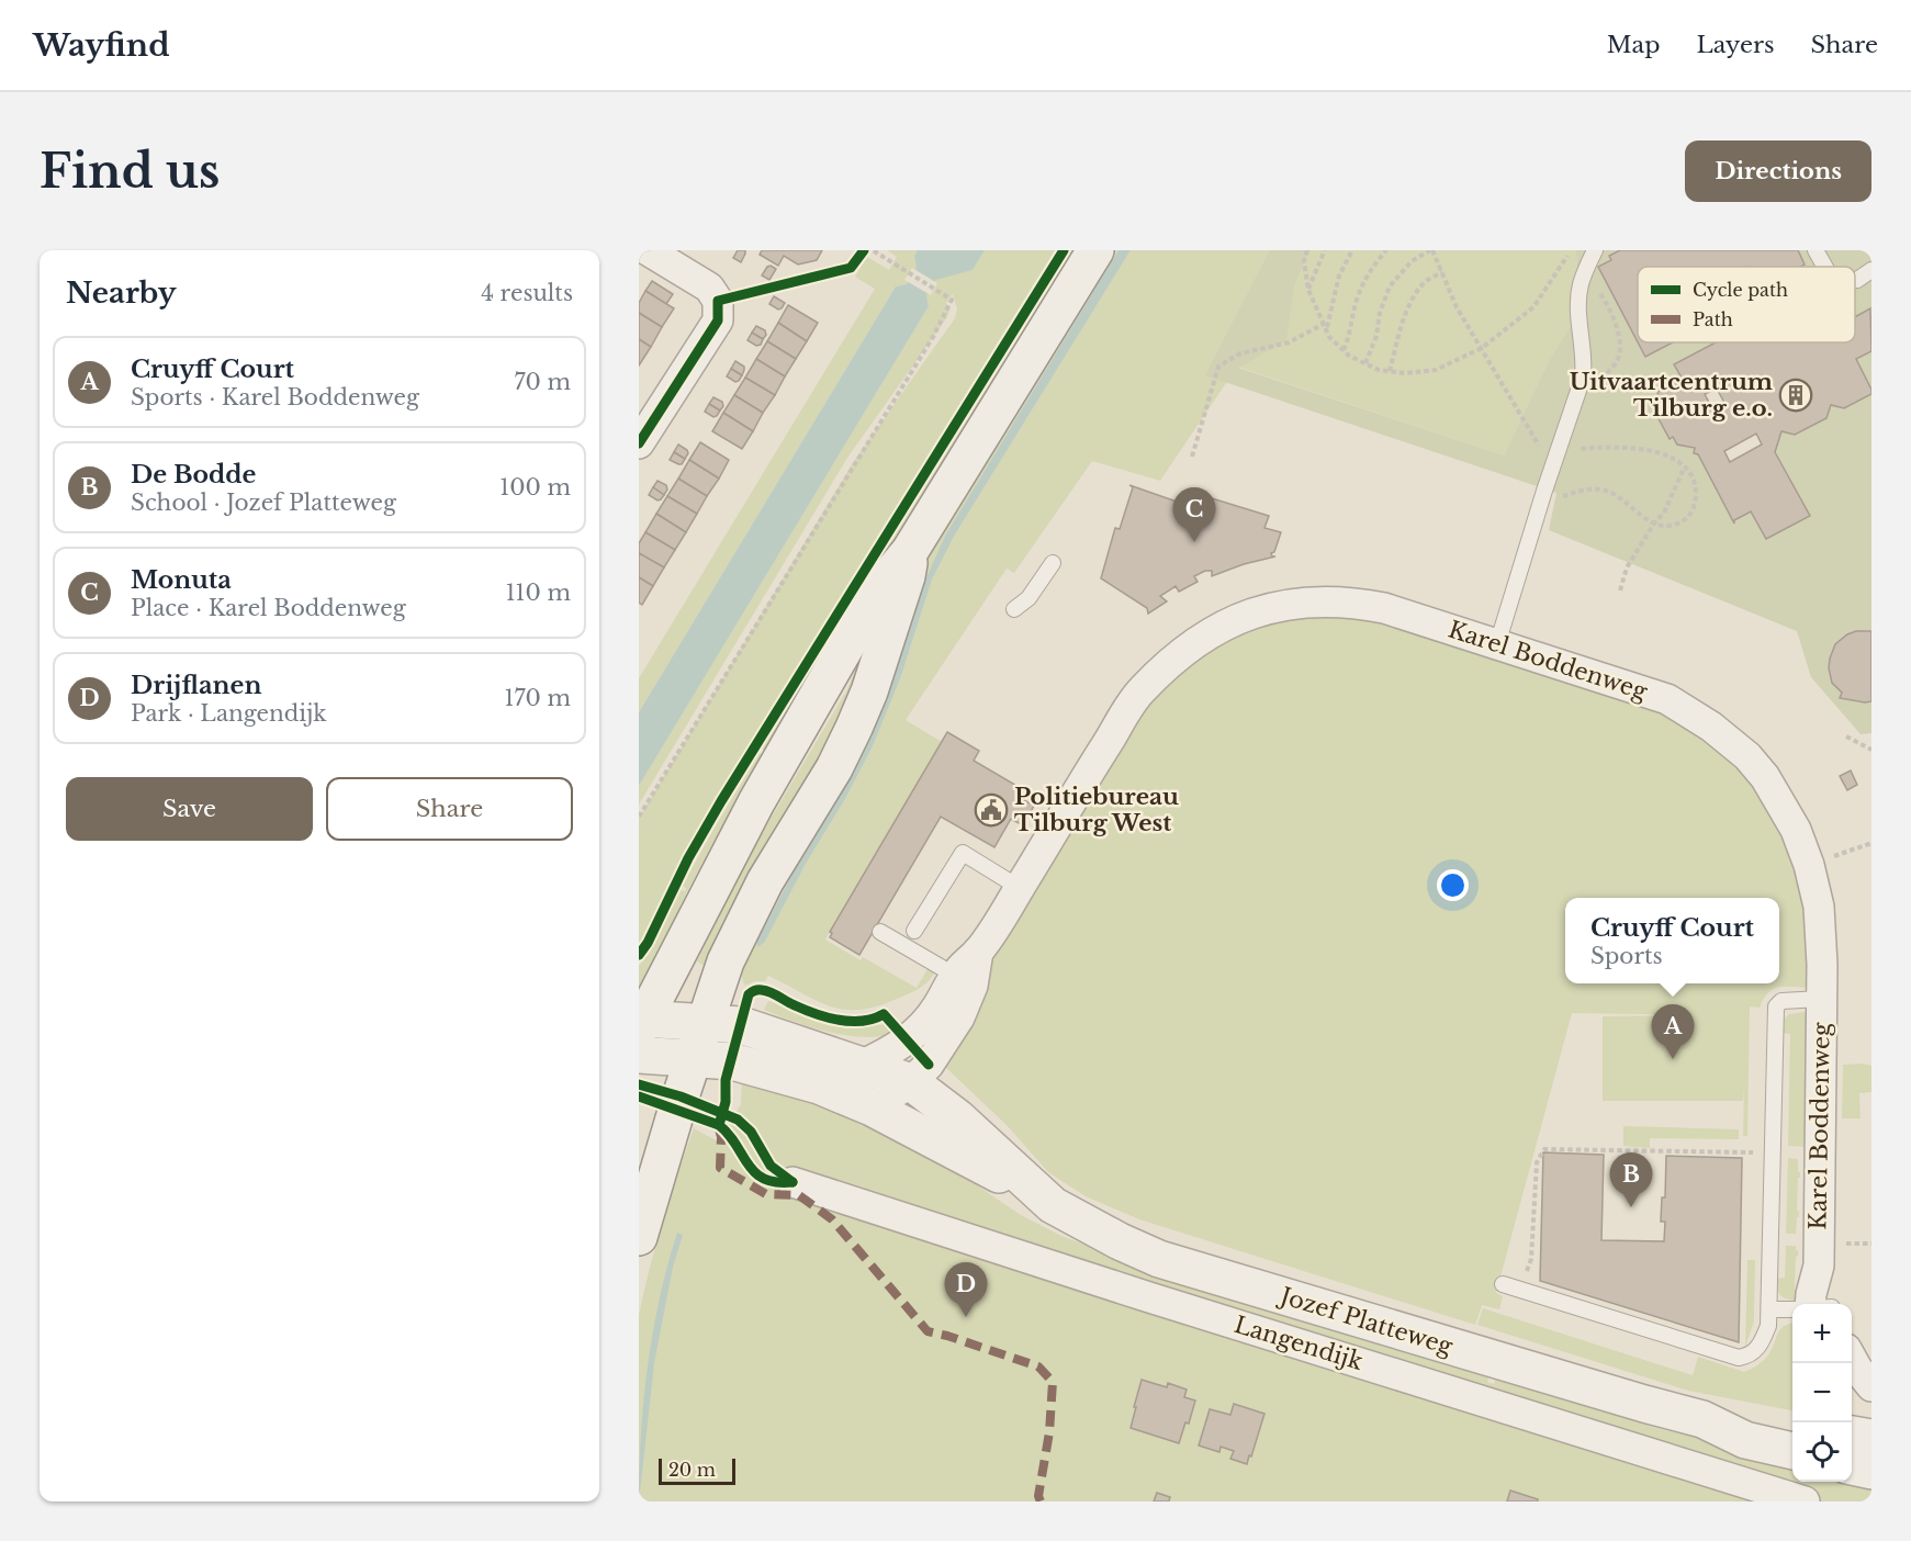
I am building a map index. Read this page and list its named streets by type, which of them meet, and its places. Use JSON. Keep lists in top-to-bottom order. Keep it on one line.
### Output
{"streets":{"street":["Karel Boddenweg","Jozef Platteweg","Langendijk"]},"crossings":[["Karel Boddenweg","Jozef Platteweg"]],"places":{"building":["Uitvaartcentrum Tilburg e.o."],"public building":["Politiebureau Tilburg West"]},"legend":["Cycle path","Path"],"scale_bar":"20 m","page":{"header":"Wayfind","nav":["Map","Layers","Share"],"buttons":["Directions",["Save","Share"]],"title":"Find us","heading":["Nearby","4 results"],"list":[{"mark":"A","name":"Cruyff Court","note":"Sports · Karel Boddenweg","value":"70 m"},{"mark":"B","name":"De Bodde","note":"School · Jozef Platteweg","value":"100 m"},{"mark":"C","name":"Monuta","note":"Place · Karel Boddenweg","value":"110 m"},{"mark":"D","name":"Drijflanen","note":"Park · Langendijk","value":"170 m"}],"pins":["C","A","B","D"],"popup":["Cruyff Court","Sports"],"map_buttons":["+","−"],"scale":"20 m"}}
